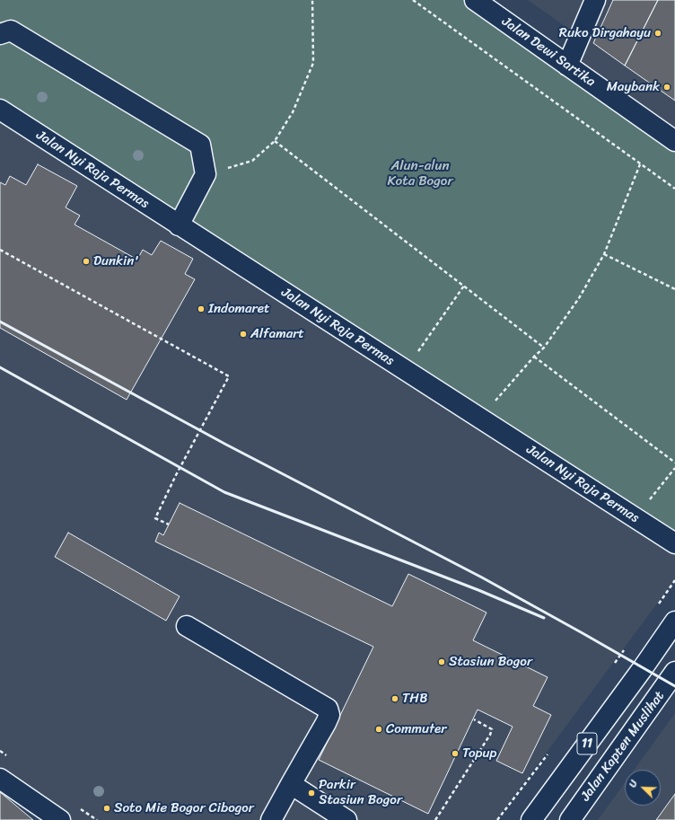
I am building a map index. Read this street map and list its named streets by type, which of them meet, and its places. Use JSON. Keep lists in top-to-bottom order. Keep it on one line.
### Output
{"streets":{"street":["Jalan Dewi Sartika","Jalan Nyi Raja Permas","11","Jalan Kapten Muslihat"]},"parks":["Alun-alun Kota Bogor"],"places":["Ruko Dirgahayu","Maybank","Dunkin'","Indomaret","Alfamart","Stasiun Bogor","THB","Commuter","Topup","Parkir Stasiun Bogor","Soto Mie Bogor Cibogor"],"north":"top left"}
